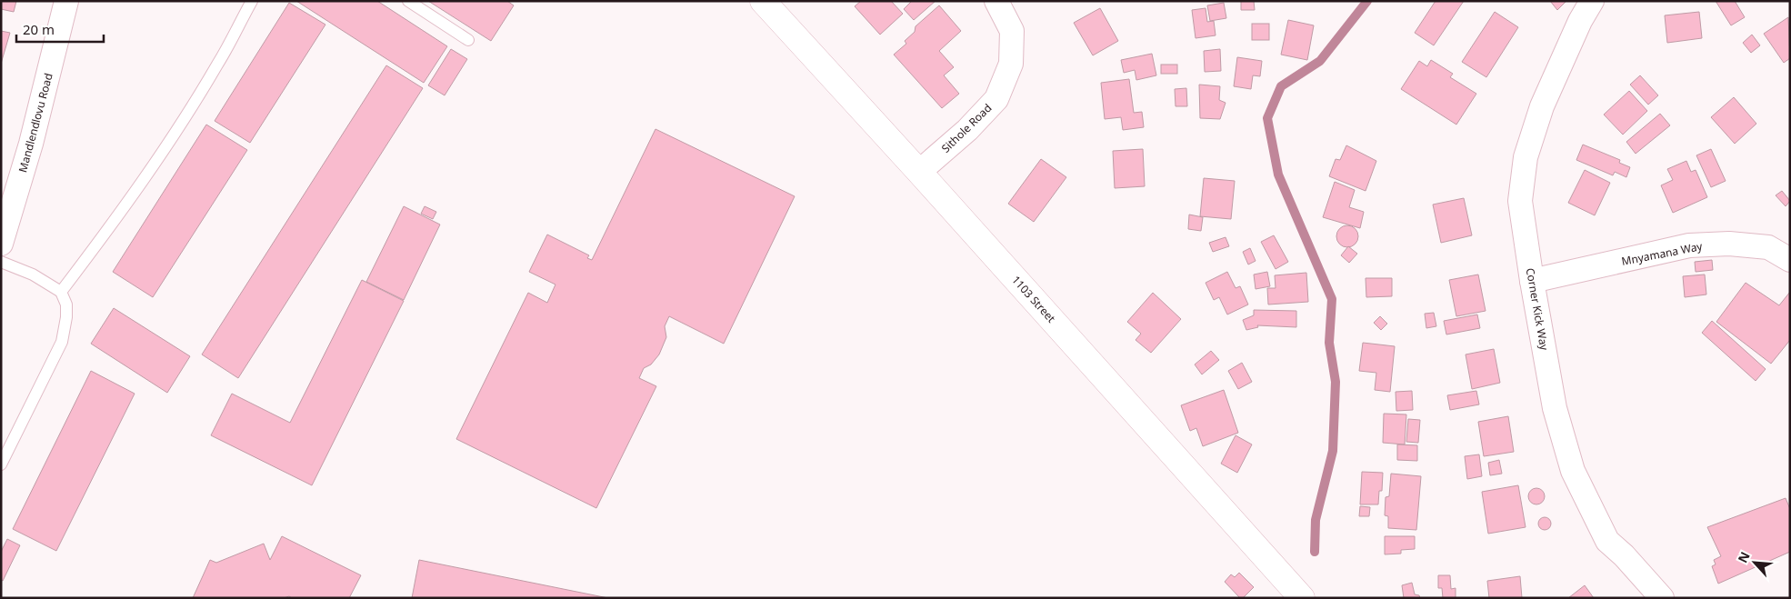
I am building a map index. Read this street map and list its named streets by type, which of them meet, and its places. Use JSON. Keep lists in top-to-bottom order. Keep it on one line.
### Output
{"streets":{"street":["Mandlendlovu Road","Sithole Road","Mnyamana Way","1103 Street","Corner Kick Way"]},"crossings":[["Sithole Road","1103 Street"],["Mnyamana Way","Corner Kick Way"]],"scale_bar":"20 m","north":"top left"}
